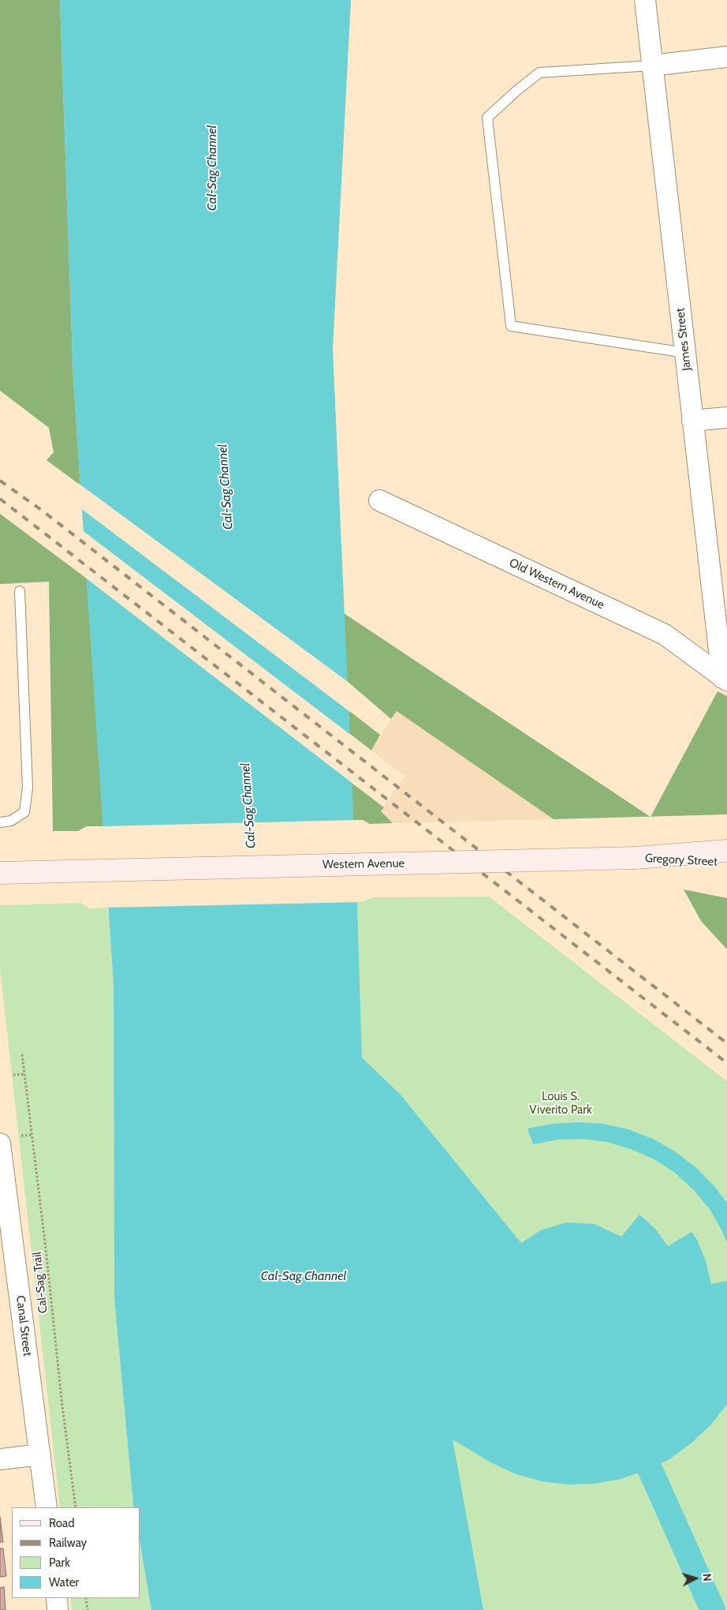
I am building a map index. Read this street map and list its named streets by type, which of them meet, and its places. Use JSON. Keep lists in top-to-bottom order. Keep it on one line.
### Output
{"streets":{"main road":["Gregory Street","Western Avenue"],"street":["James Street","Old Western Avenue","Canal Street"],"path":["Cal-Sag Trail"]},"crossings":[["James Street","Old Western Avenue"],["Gregory Street","Western Avenue"]],"water":["Cal-Sag Channel"],"parks":["Louis S. Viverito Park"],"legend":["Road","Railway","Park","Water"],"north":"right"}
